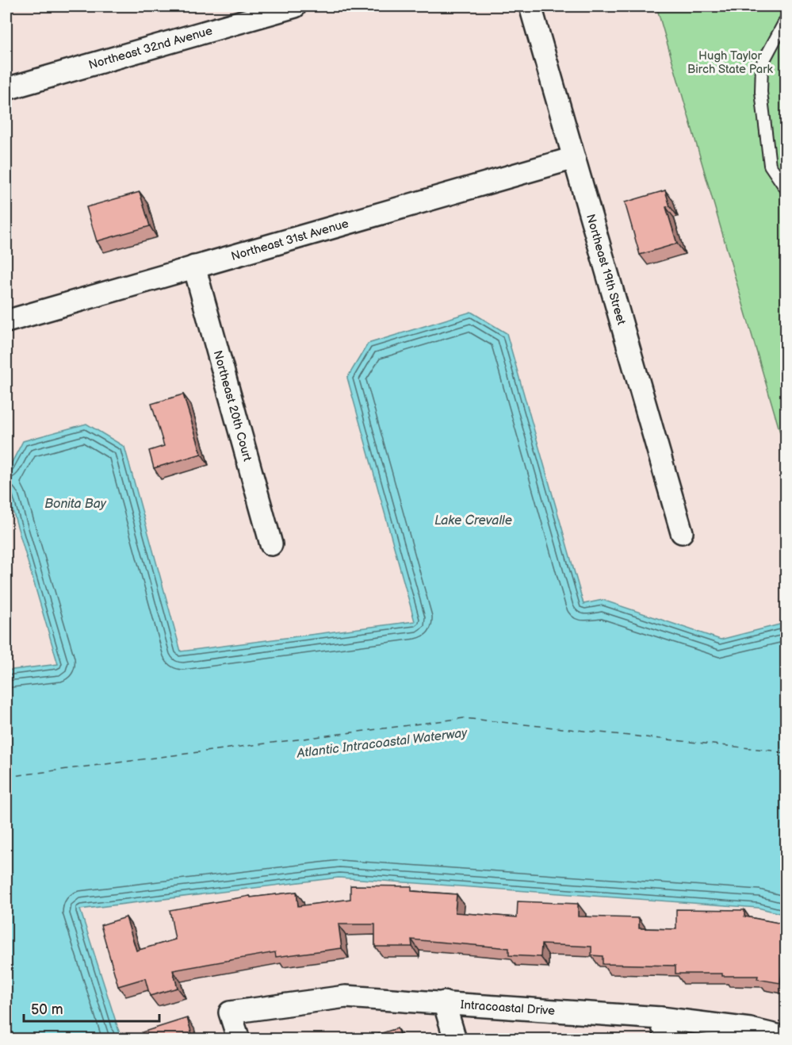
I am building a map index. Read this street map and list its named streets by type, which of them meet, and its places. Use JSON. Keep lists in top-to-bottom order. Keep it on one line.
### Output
{"streets":{"street":["Northeast 32nd Avenue","Northeast 31st Avenue","Northeast 19th Street","Northeast 20th Court","Intracoastal Drive"]},"crossings":[["Northeast 31st Avenue","Northeast 19th Street"],["Northeast 31st Avenue","Northeast 20th Court"]],"water":["Bonita Bay","Lake Crevalle","Atlantic Intracoastal Waterway"],"parks":["Hugh Taylor Birch State Park"],"scale_bar":"50 m"}
